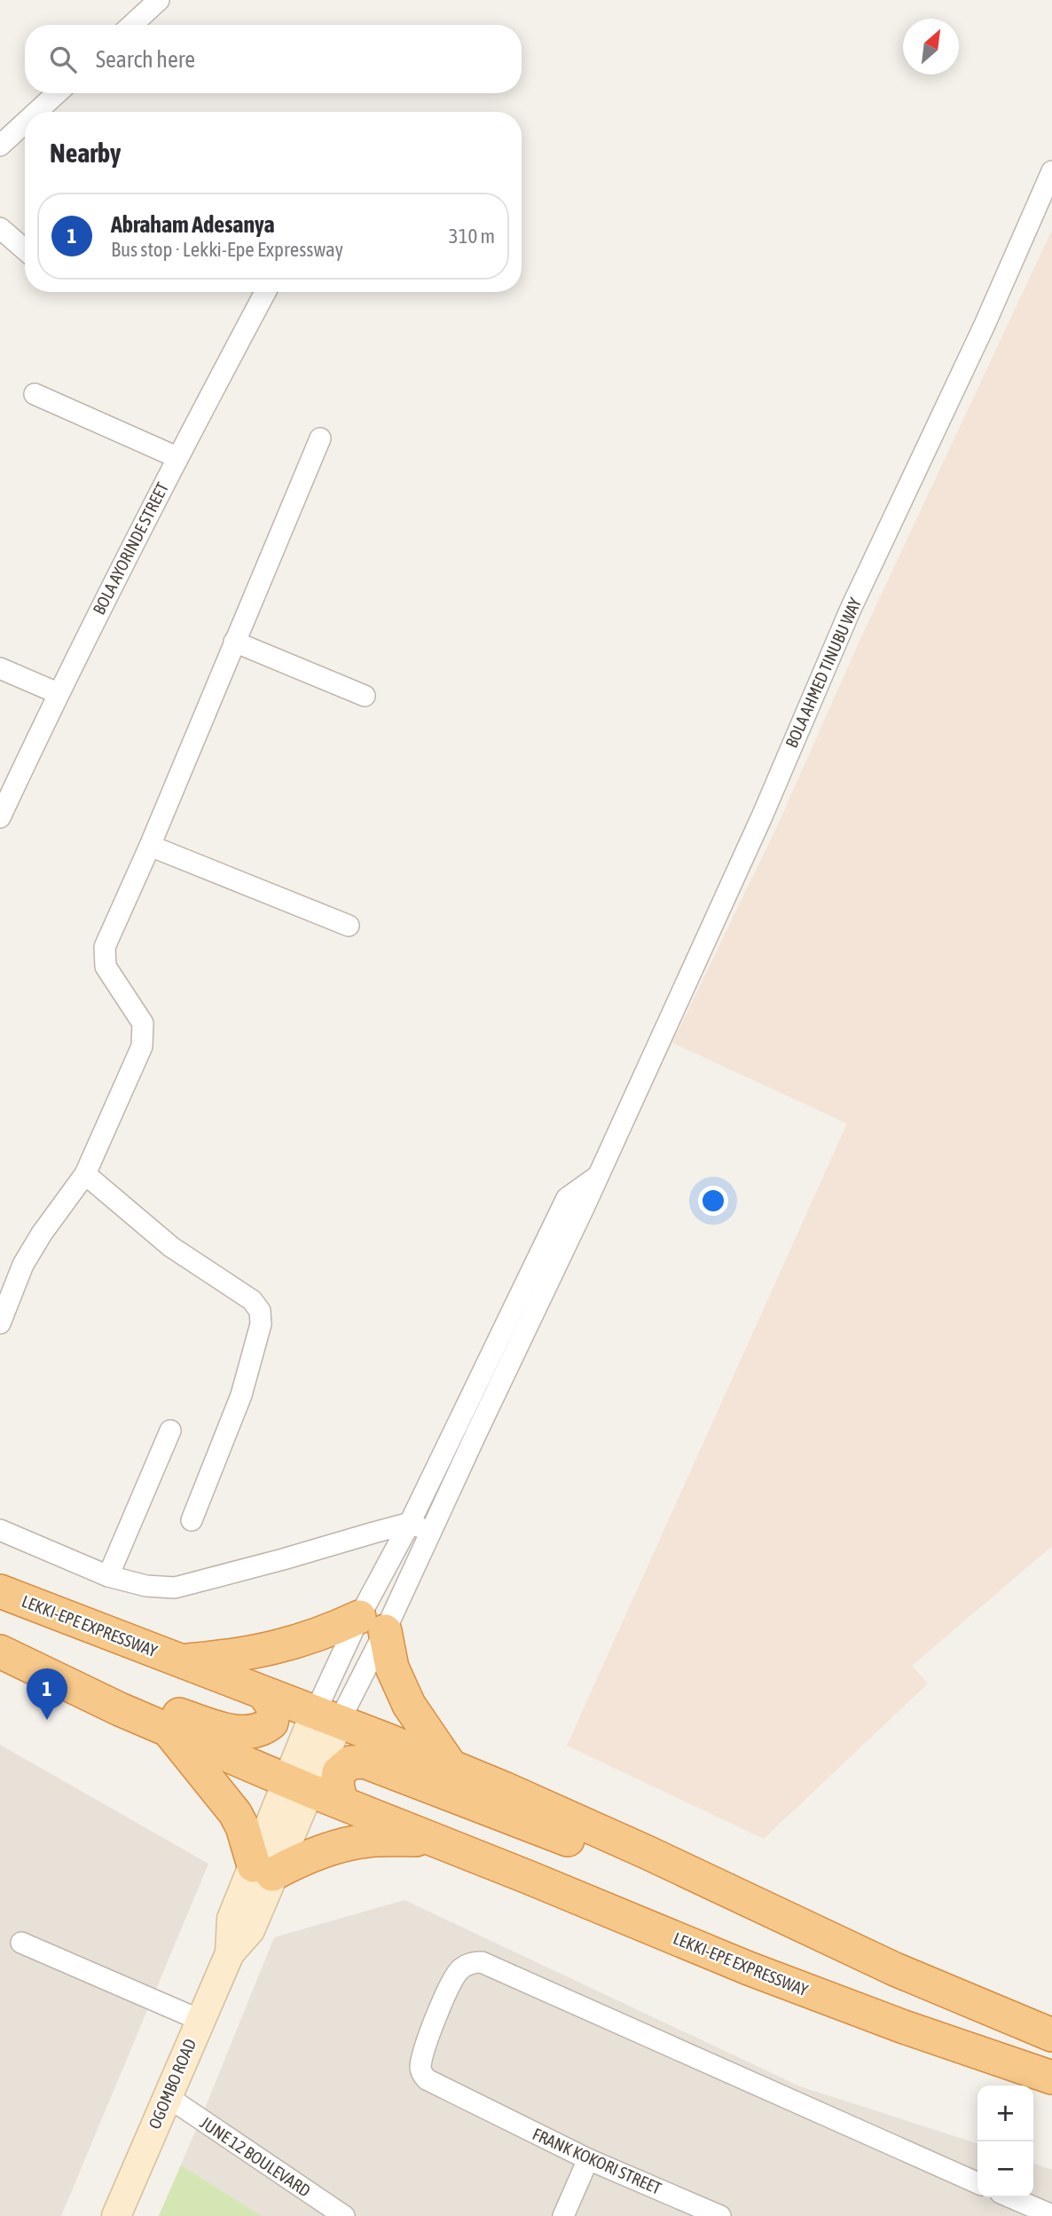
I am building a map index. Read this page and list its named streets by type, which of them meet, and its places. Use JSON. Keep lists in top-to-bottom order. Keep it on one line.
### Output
{"streets":{"highway":["LEKKI-EPE EXPRESSWAY"],"main road":["OGOMBO ROAD"],"street":["BOLA AYORINDE STREET","BOLA AHMED TINUBU WAY","JUNE 12 BOULEVARD","FRANK KOKORI STREET"]},"crossings":[["LEKKI-EPE EXPRESSWAY","OGOMBO ROAD"],["OGOMBO ROAD","JUNE 12 BOULEVARD"]],"north":"top right","page":{"search":"Search here","heading":"Nearby","list":[{"mark":"1","name":"Abraham Adesanya","note":"Bus stop · Lekki-Epe Expressway","value":"310 m"}],"pins":"1","map_buttons":["+","−"]}}
